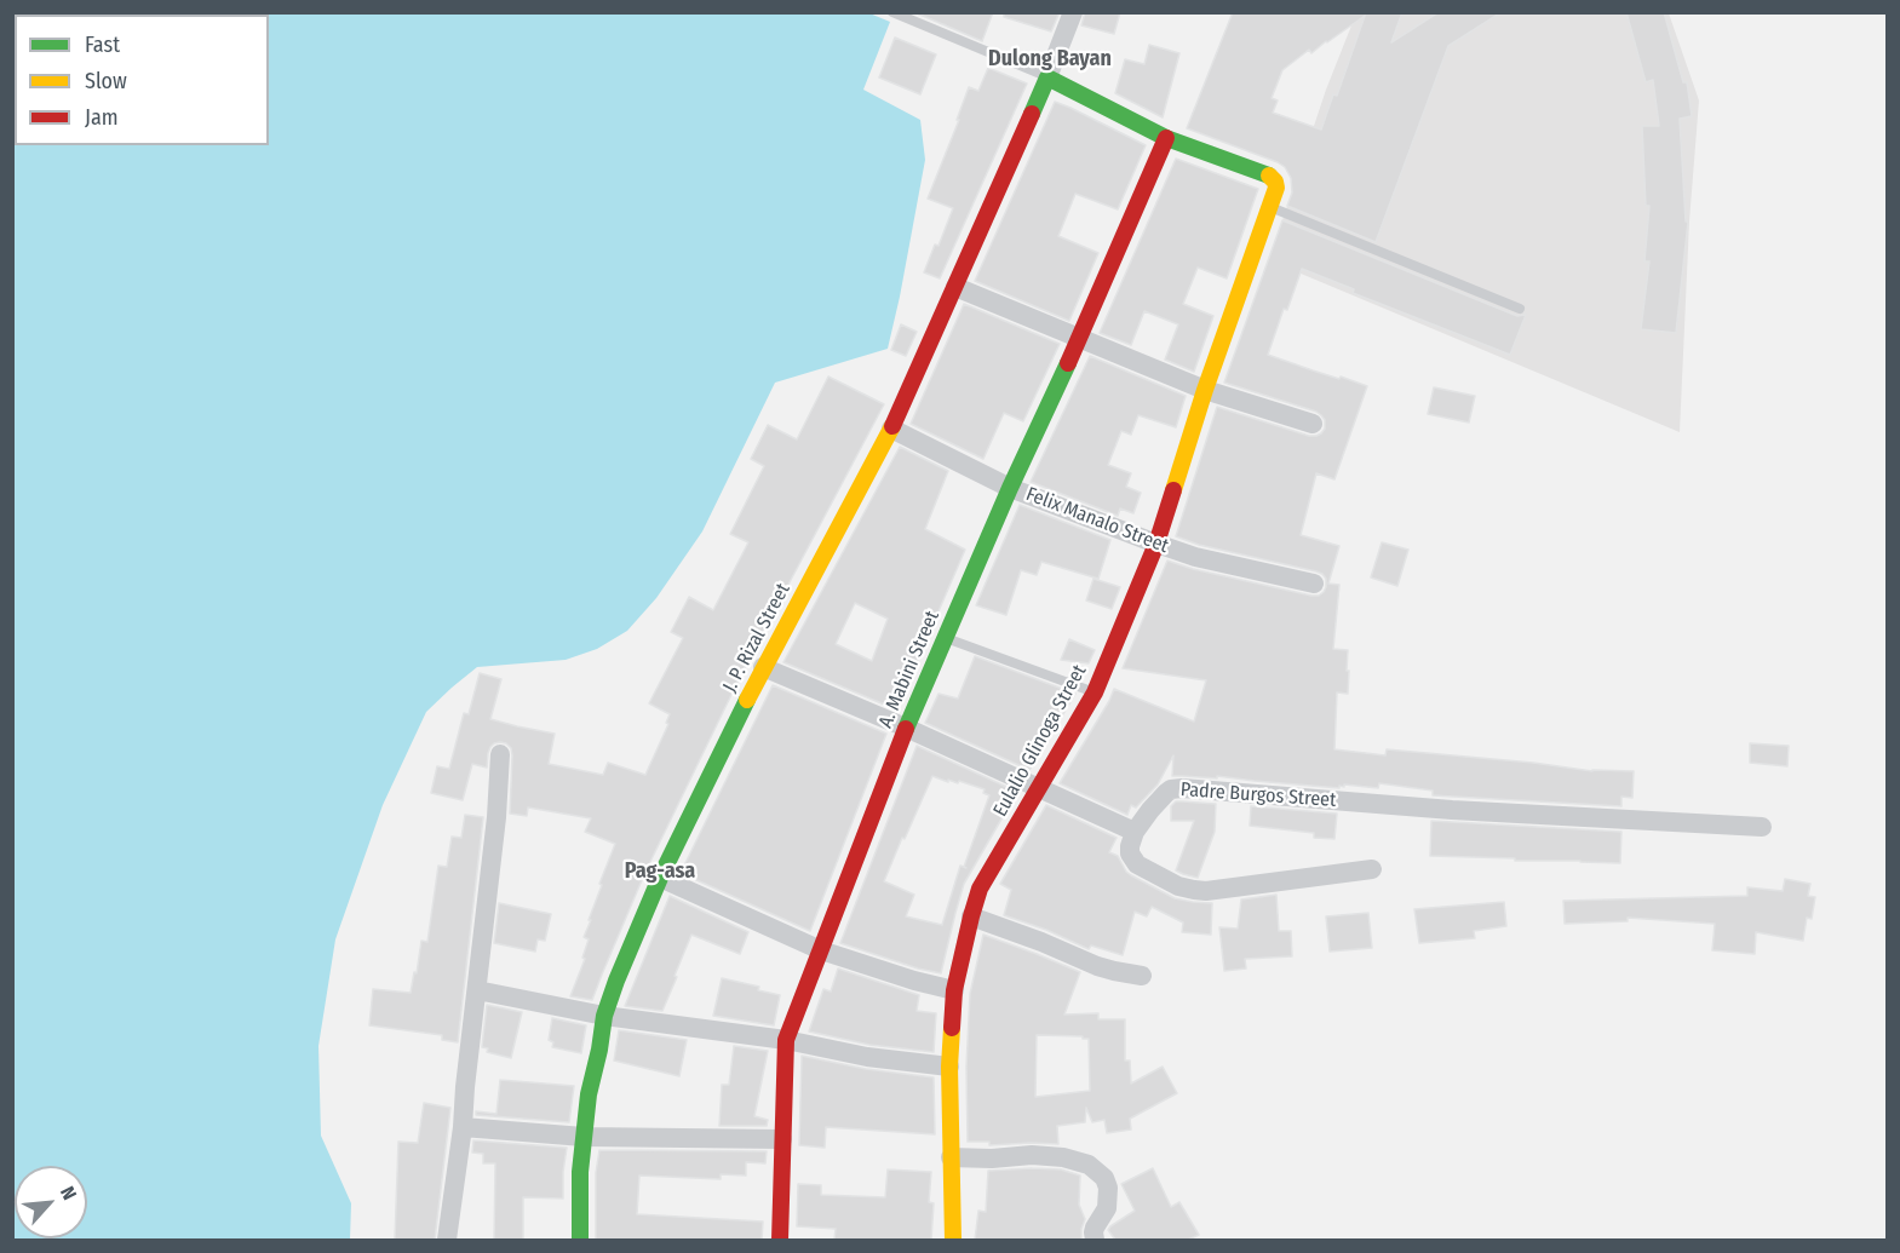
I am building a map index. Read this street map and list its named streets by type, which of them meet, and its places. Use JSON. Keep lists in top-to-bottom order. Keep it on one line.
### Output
{"streets":{"street":["Felix Manalo Street","J. P. Rizal Street","A. Mabini Street","Eulalio Glinoga Street","Padre Burgos Street"]},"crossings":[["Felix Manalo Street","J. P. Rizal Street"],["Felix Manalo Street","A. Mabini Street"],["Felix Manalo Street","Eulalio Glinoga Street"]],"districts":["Dulong Bayan","Pag-asa"],"legend":["Fast","Slow","Jam"],"north":"top right"}
